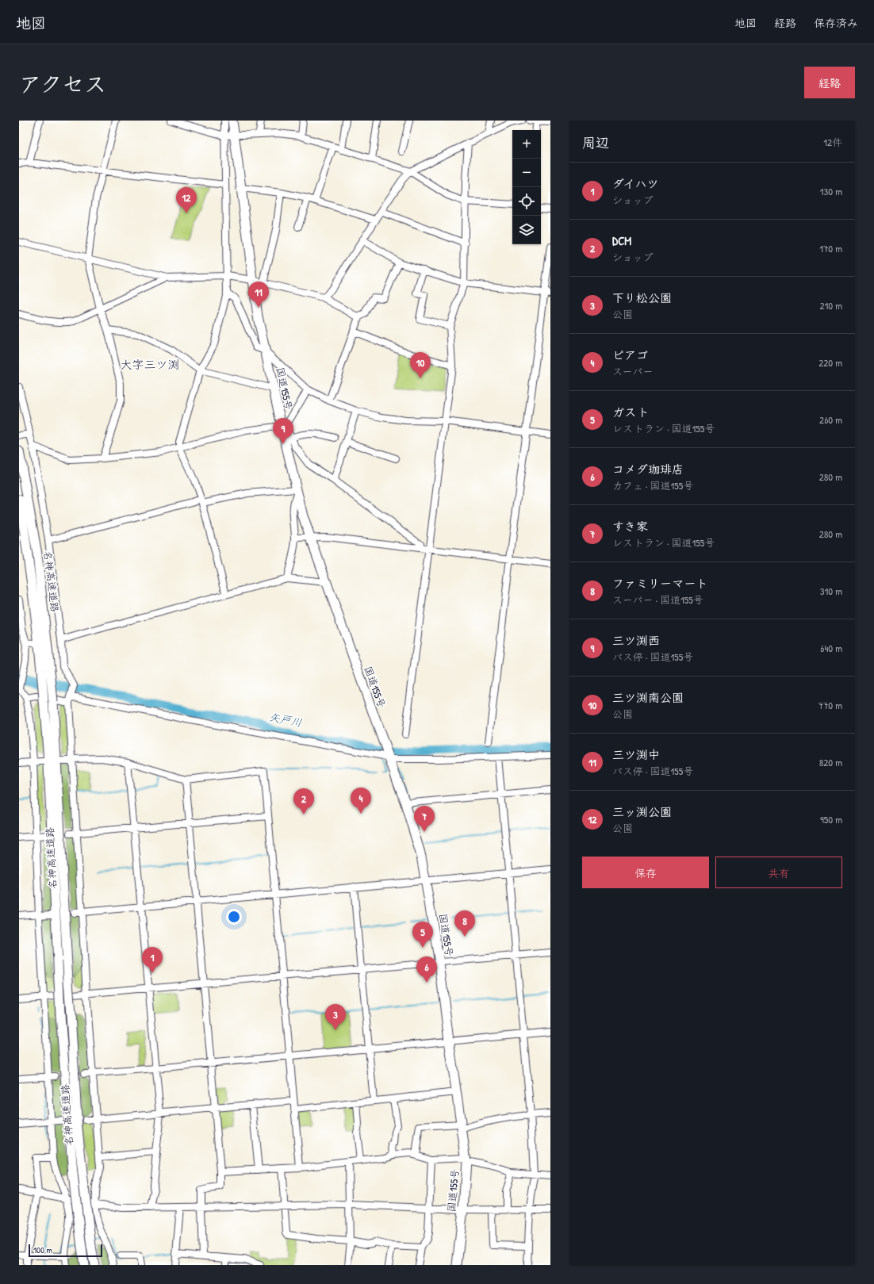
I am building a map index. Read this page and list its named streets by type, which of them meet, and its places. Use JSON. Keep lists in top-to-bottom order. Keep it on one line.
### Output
{"streets":{"highway":["国道155号","名神高速道路"]},"districts":["大字三ツ渕"],"water":["矢戸川"],"scale_bar":"100 m","page":{"header":"地図","nav":["地図","経路","保存済み"],"title":"アクセス","buttons":["経路",["保存","共有"]],"heading":["周辺","12件"],"map_buttons":["+","−"],"list":[{"mark":"1","name":"ダイハツ","note":"ショップ","value":"130 m"},{"mark":"2","name":"DCM","note":"ショップ","value":"170 m"},{"mark":"3","name":"下り松公園","note":"公園","value":"210 m"},{"mark":"4","name":"ピアゴ","note":"スーパー","value":"220 m"},{"mark":"5","name":"ガスト","note":"レストラン · 国道155号","value":"260 m"},{"mark":"6","name":"コメダ珈琲店","note":"カフェ · 国道155号","value":"280 m"},{"mark":"7","name":"すき家","note":"レストラン · 国道155号","value":"280 m"},{"mark":"8","name":"ファミリーマート","note":"スーパー · 国道155号","value":"310 m"},{"mark":"9","name":"三ツ渕西","note":"バス停 · 国道155号","value":"640 m"},{"mark":"10","name":"三ツ渕南公園","note":"公園","value":"770 m"},{"mark":"11","name":"三ツ渕中","note":"バス停 · 国道155号","value":"820 m"},{"mark":"12","name":"三ッ渕公園","note":"公園","value":"950 m"}],"pins":["12","11","10","9","4","2","7","8","5","1","6","3"],"scale":"100 m"}}
